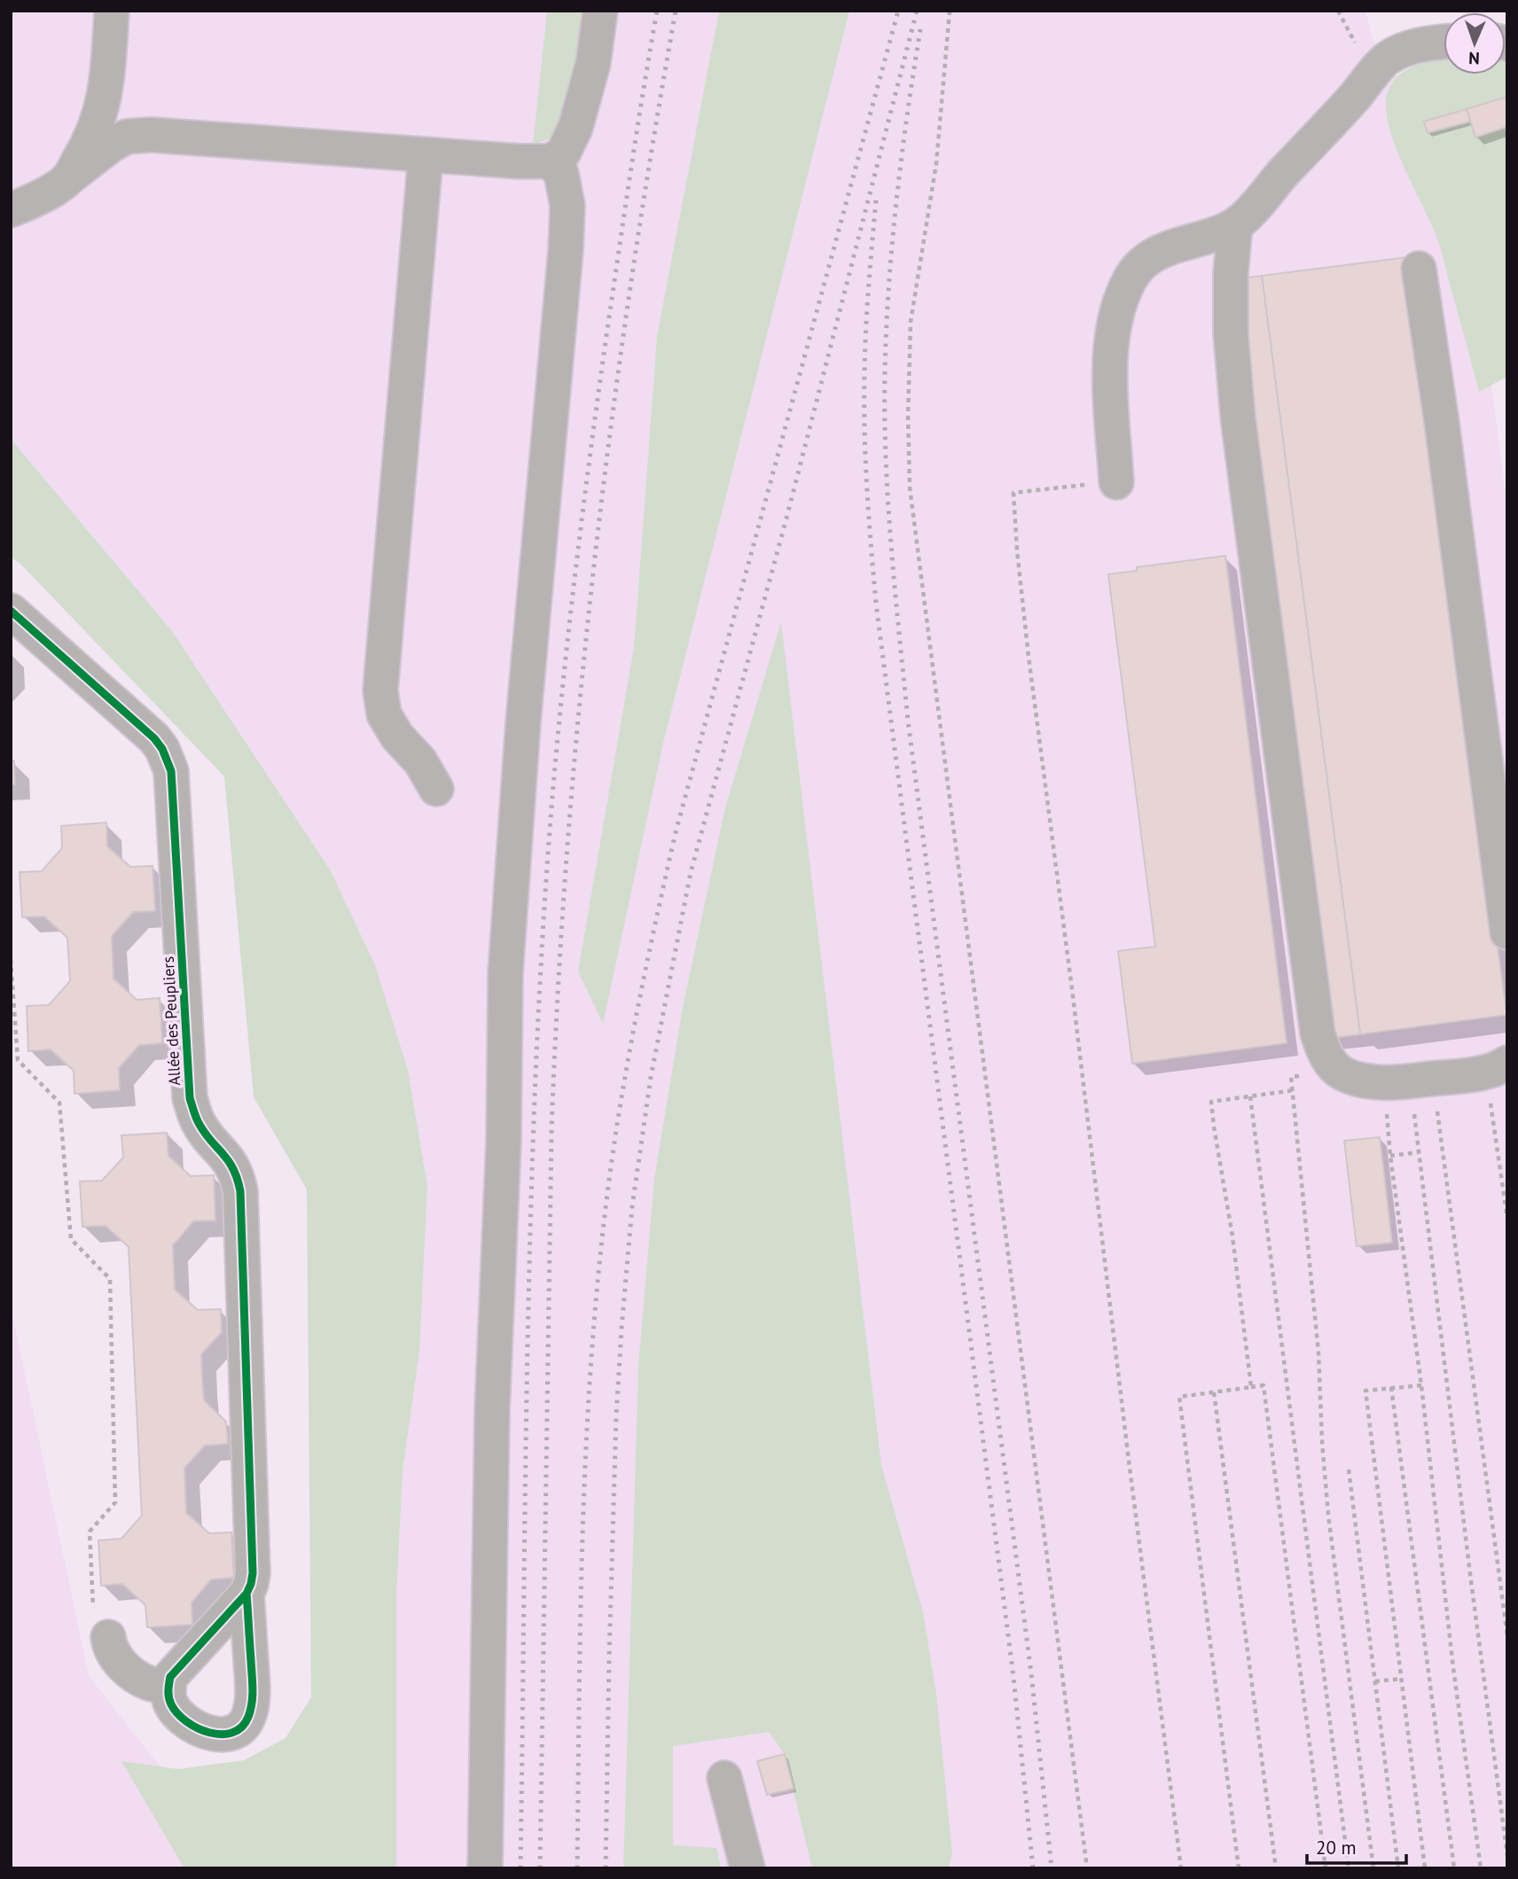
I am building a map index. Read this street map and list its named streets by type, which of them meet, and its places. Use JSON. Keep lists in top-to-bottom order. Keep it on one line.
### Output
{"streets":{"street":["Allée des Peupliers"]},"scale_bar":"20 m","north":"bottom"}
